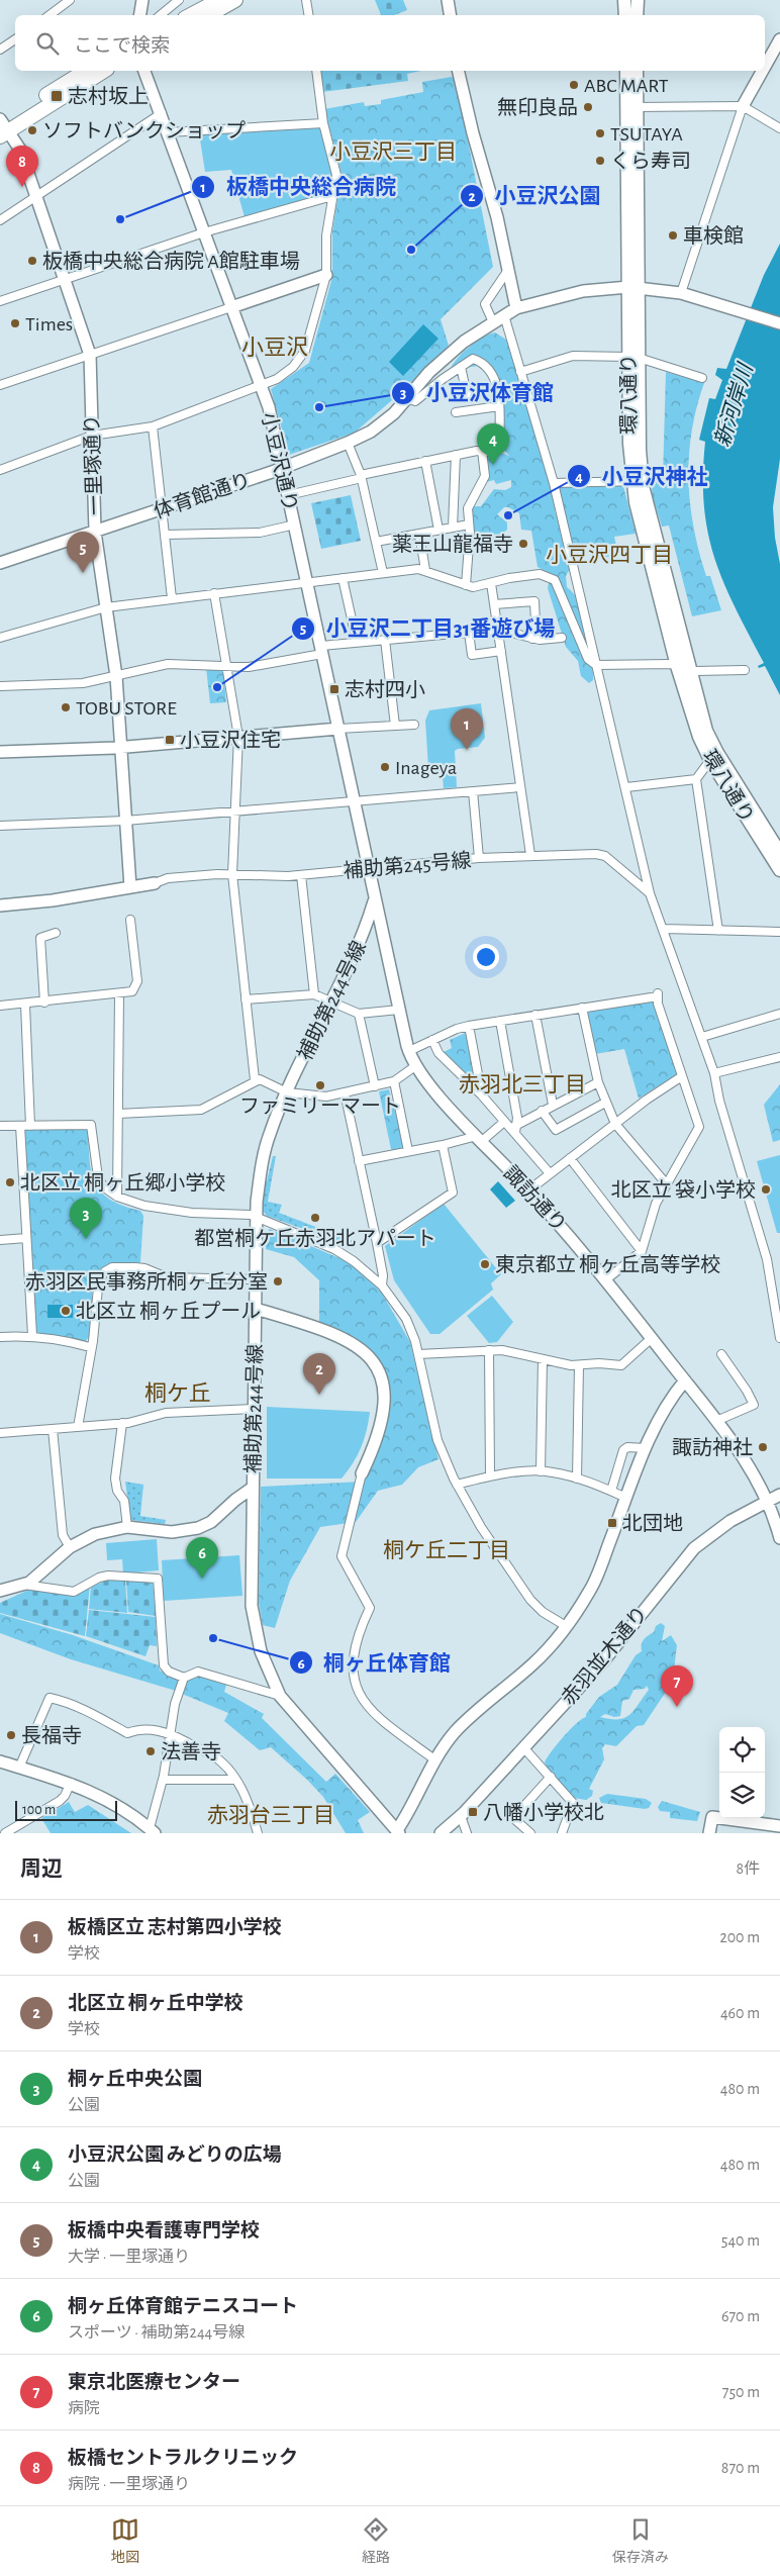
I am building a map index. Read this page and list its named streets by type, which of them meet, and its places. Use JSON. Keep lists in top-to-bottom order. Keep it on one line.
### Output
{"streets":{"main road":["環八通り"],"street":["小豆沢通り","一里塚通り","体育館通り","補助第245号線","補助第244号線","諏訪通り","赤羽並木通り"]},"crossings":[["環八通り","体育館通り"],["小豆沢通り","体育館通り"],["小豆沢通り","補助第245号線"],["小豆沢通り","諏訪通り"],["一里塚通り","体育館通り"],["一里塚通り","補助第245号線"],["補助第245号線","諏訪通り"],["補助第244号線","諏訪通り"],["諏訪通り","赤羽並木通り"]],"districts":["小豆沢三丁目","小豆沢","小豆沢四丁目","赤羽北三丁目","桐ケ丘","桐ケ丘二丁目","赤羽台三丁目"],"water":["新河岸川"],"places":{"other":["ABC MART","無印良品","ソフトバンクショップ","TSUTAYA","くら寿司","板橋中央総合病院","車検館","小豆沢公園","板橋中央総合病院 A館駐車場","Times","小豆沢体育館","小豆沢神社","薬王山龍福寺","小豆沢二丁目31番遊び場","TOBU STORE","Inageya","ファミリーマート","北区立 桐ヶ丘郷小学校","北区立 袋小学校","都営桐ケ丘赤羽北アパート","東京都立 桐ヶ丘高等学校","赤羽区民事務所桐ヶ丘分室","北区立 桐ヶ丘プール","諏訪神社","桐ヶ丘体育館","長福寺","法善寺"],"transit":["志村坂上","志村四小","小豆沢住宅","北団地","八幡小学校北"]},"scale_bar":"100 m","page":{"search":"ここで検索","pins":["8","4","5","1","3","2","6","7"],"scale":"100 m","heading":["周辺","8件"],"list":[{"mark":"1","name":"板橋区立 志村第四小学校","note":"学校","value":"200 m"},{"mark":"2","name":"北区立 桐ヶ丘中学校","note":"学校","value":"460 m"},{"mark":"3","name":"桐ヶ丘中央公園","note":"公園","value":"480 m"},{"mark":"4","name":"小豆沢公園 みどりの広場","note":"公園","value":"480 m"},{"mark":"5","name":"板橋中央看護専門学校","note":"大学 · 一里塚通り","value":"540 m"},{"mark":"6","name":"桐ヶ丘体育館テニスコート","note":"スポーツ · 補助第244号線","value":"670 m"},{"mark":"7","name":"東京北医療センター","note":"病院","value":"750 m"},{"mark":"8","name":"板橋セントラルクリニック","note":"病院 · 一里塚通り","value":"870 m"}],"nav":["地図","経路","保存済み"]}}
